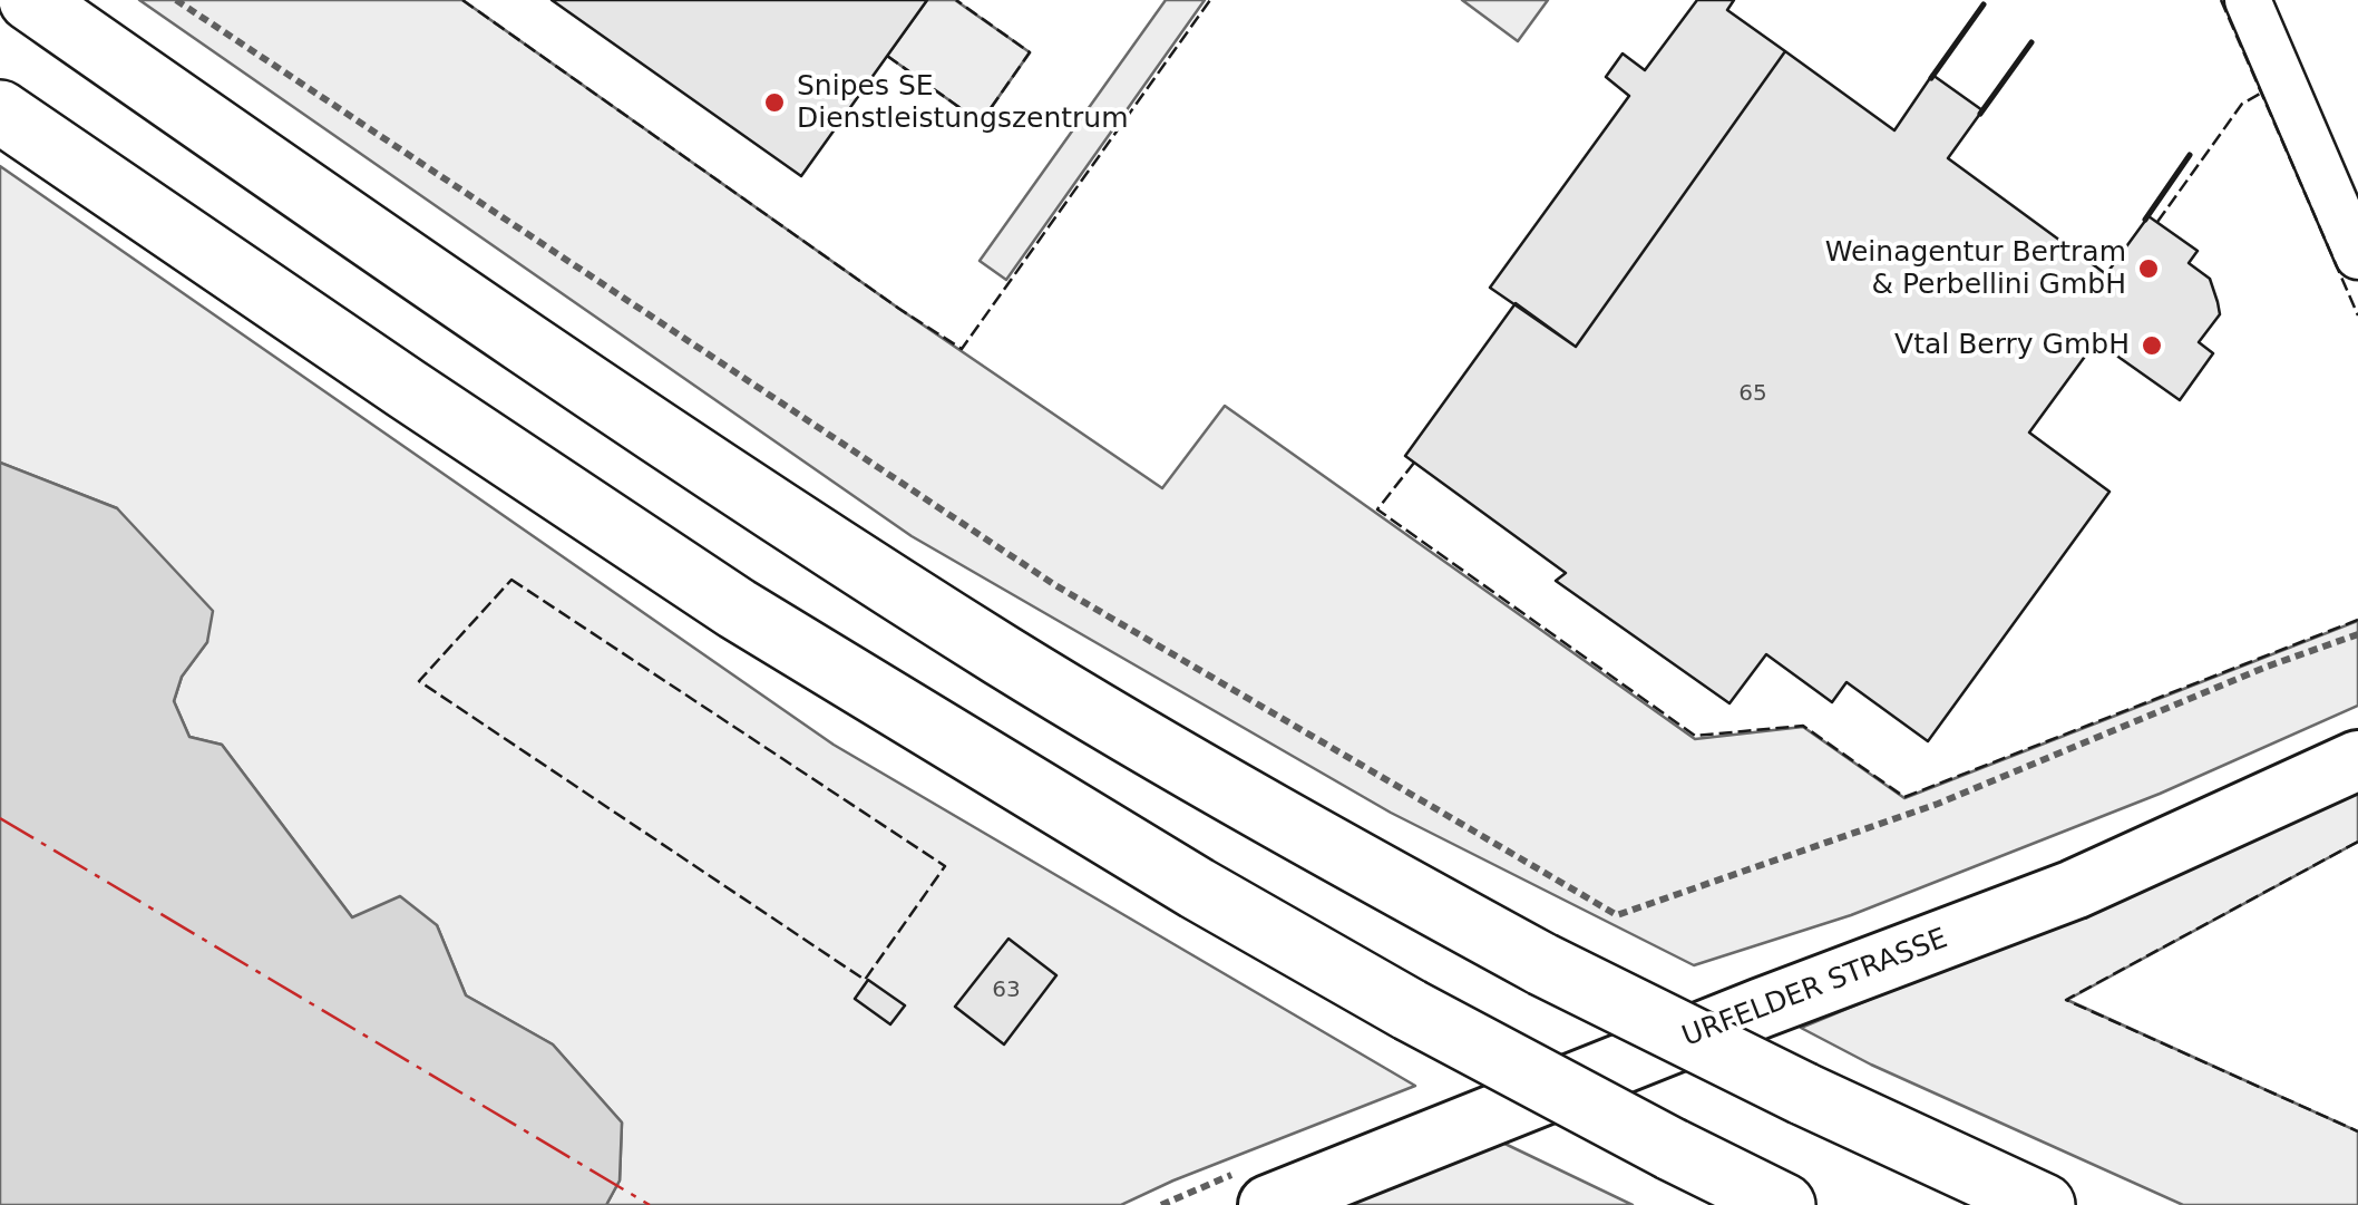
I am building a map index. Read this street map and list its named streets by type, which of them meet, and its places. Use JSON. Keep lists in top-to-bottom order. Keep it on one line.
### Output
{"streets":{"main road":["URFELDER STRASSE"]},"places":["Snipes SE Dienstleistungszentrum","Weinagentur Bertram & Perbellini GmbH","Vtal Berry GmbH"],"house_numbers":["65","63"]}
